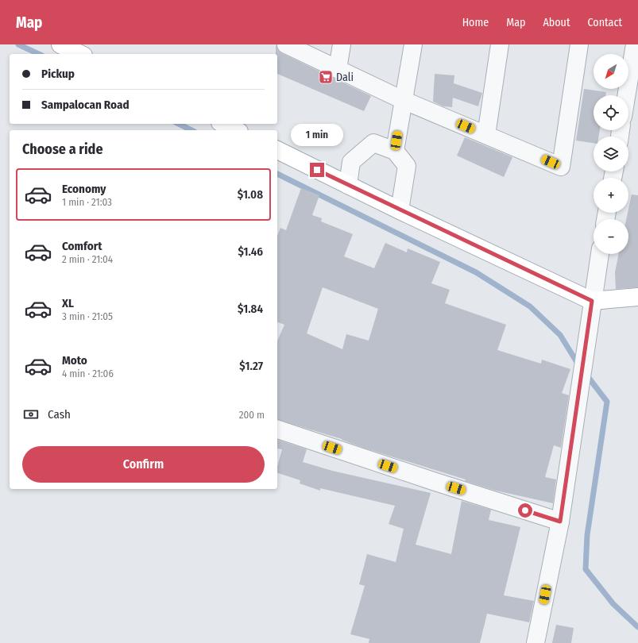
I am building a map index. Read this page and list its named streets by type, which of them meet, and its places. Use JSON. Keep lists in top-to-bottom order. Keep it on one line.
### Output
{"places":{"supermarket":["Dali"]},"north":"bottom left","page":{"header":"Map","nav":["Home","Map","About","Contact"],"map_buttons":["+","−"],"banner":["Pickup","Sampalocan Road"],"bubble":"1 min","heading":"Choose a ride","list":[{"name":"Economy","note":"1 min · 21:03","value":"$1.08"},{"name":"Comfort","note":"2 min · 21:04","value":"$1.46"},{"name":"XL","note":"3 min · 21:05","value":"$1.84"},{"name":"Moto","note":"4 min · 21:06","value":"$1.27"}],"pay":["Cash","200 m"],"buttons":"Confirm"}}
